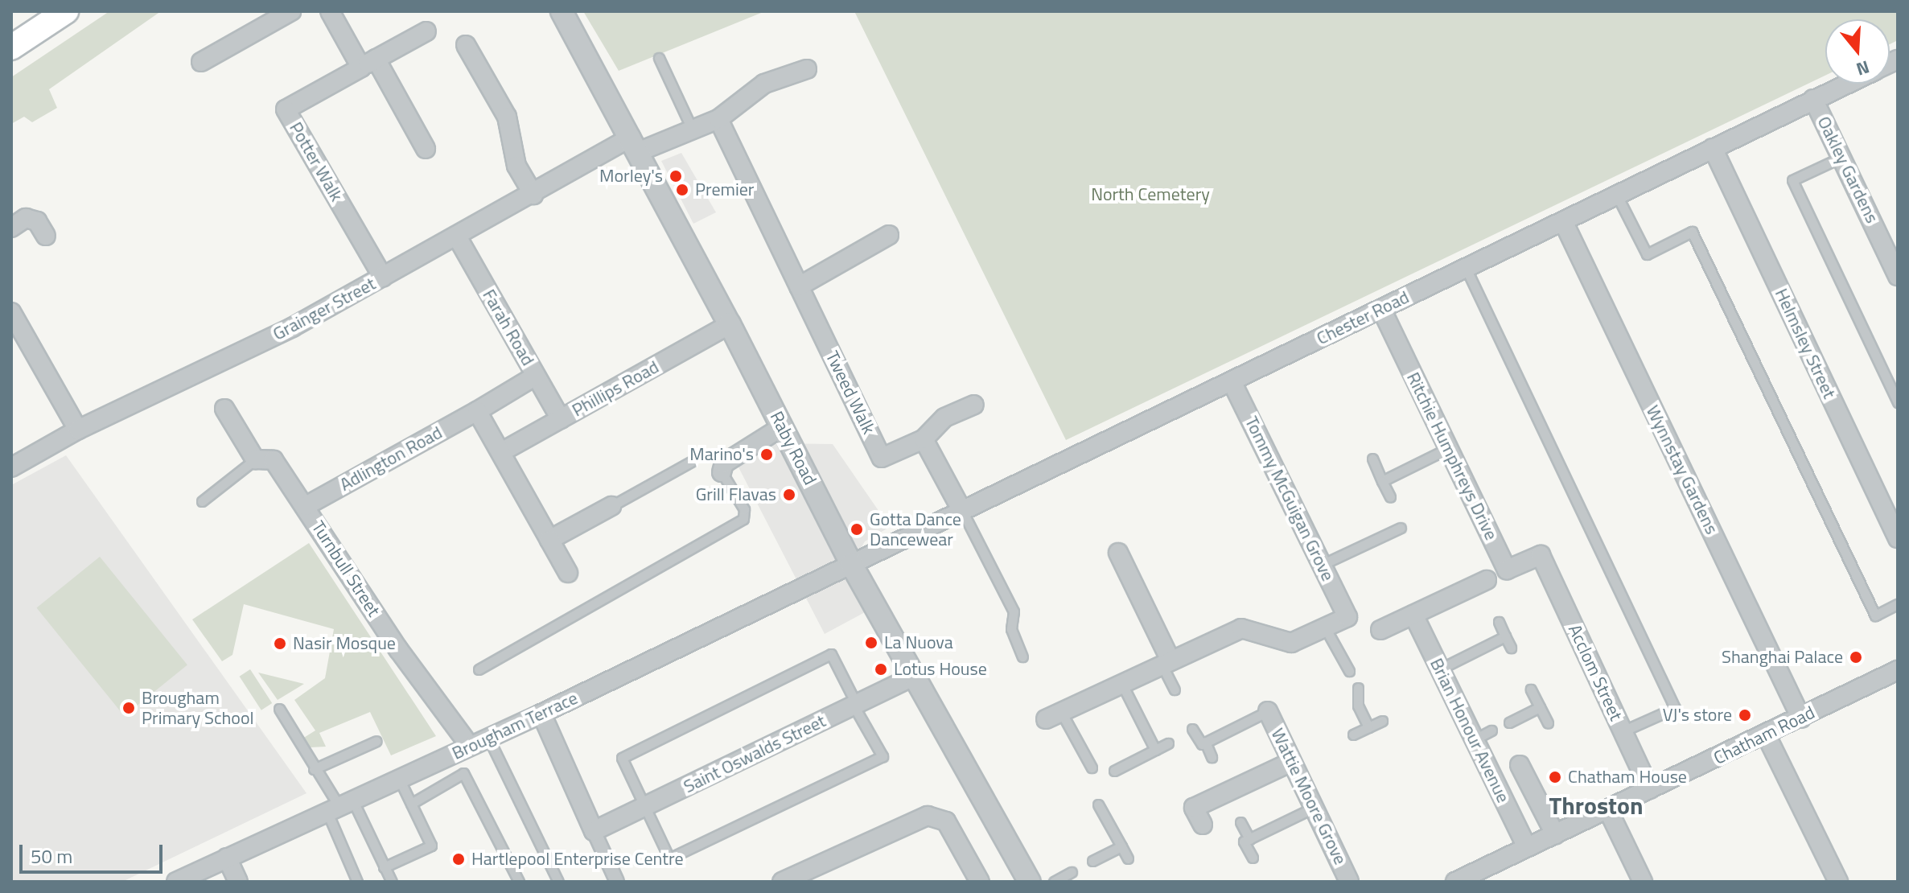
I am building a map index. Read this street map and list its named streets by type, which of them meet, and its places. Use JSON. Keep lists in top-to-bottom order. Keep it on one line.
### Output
{"streets":{"street":["Potter Walk","Oakley Gardens","Grainger Street","Chester Road","Farah Road","Helmsley Street","Phillips Road","Tweed Walk","Raby Road","Ritchie Humphreys Drive","Adlington Road","Wynnstay Gardens","Tommy McGuigan Grove","Turnbull Street","Acclom Street","Brougham Terrace","Brian Honour Avenue","Chatham Road","Saint Oswalds Street","Wattie Moore Grove"]},"crossings":[["Potter Walk","Grainger Street"],["Oakley Gardens","Chester Road"],["Grainger Street","Farah Road"],["Grainger Street","Tweed Walk"],["Grainger Street","Raby Road"],["Chester Road","Helmsley Street"],["Chester Road","Raby Road"],["Chester Road","Ritchie Humphreys Drive"],["Chester Road","Wynnstay Gardens"],["Chester Road","Tommy McGuigan Grove"],["Chester Road","Brougham Terrace"],["Farah Road","Phillips Road"],["Farah Road","Adlington Road"],["Phillips Road","Raby Road"],["Raby Road","Brougham Terrace"],["Raby Road","Saint Oswalds Street"],["Ritchie Humphreys Drive","Acclom Street"],["Adlington Road","Turnbull Street"],["Wynnstay Gardens","Chatham Road"],["Acclom Street","Chatham Road"],["Brian Honour Avenue","Chatham Road"]],"districts":["Throston"],"parks":["North Cemetery"],"places":["Morley's","Premier","Marino's","Grill Flavas","Gotta Dance Dancewear","La Nuova","Nasir Mosque","Shanghai Palace","Lotus House","Brougham Primary School","VJ's store","Chatham House","Hartlepool Enterprise Centre"],"scale_bar":"50 m","north":"bottom"}
